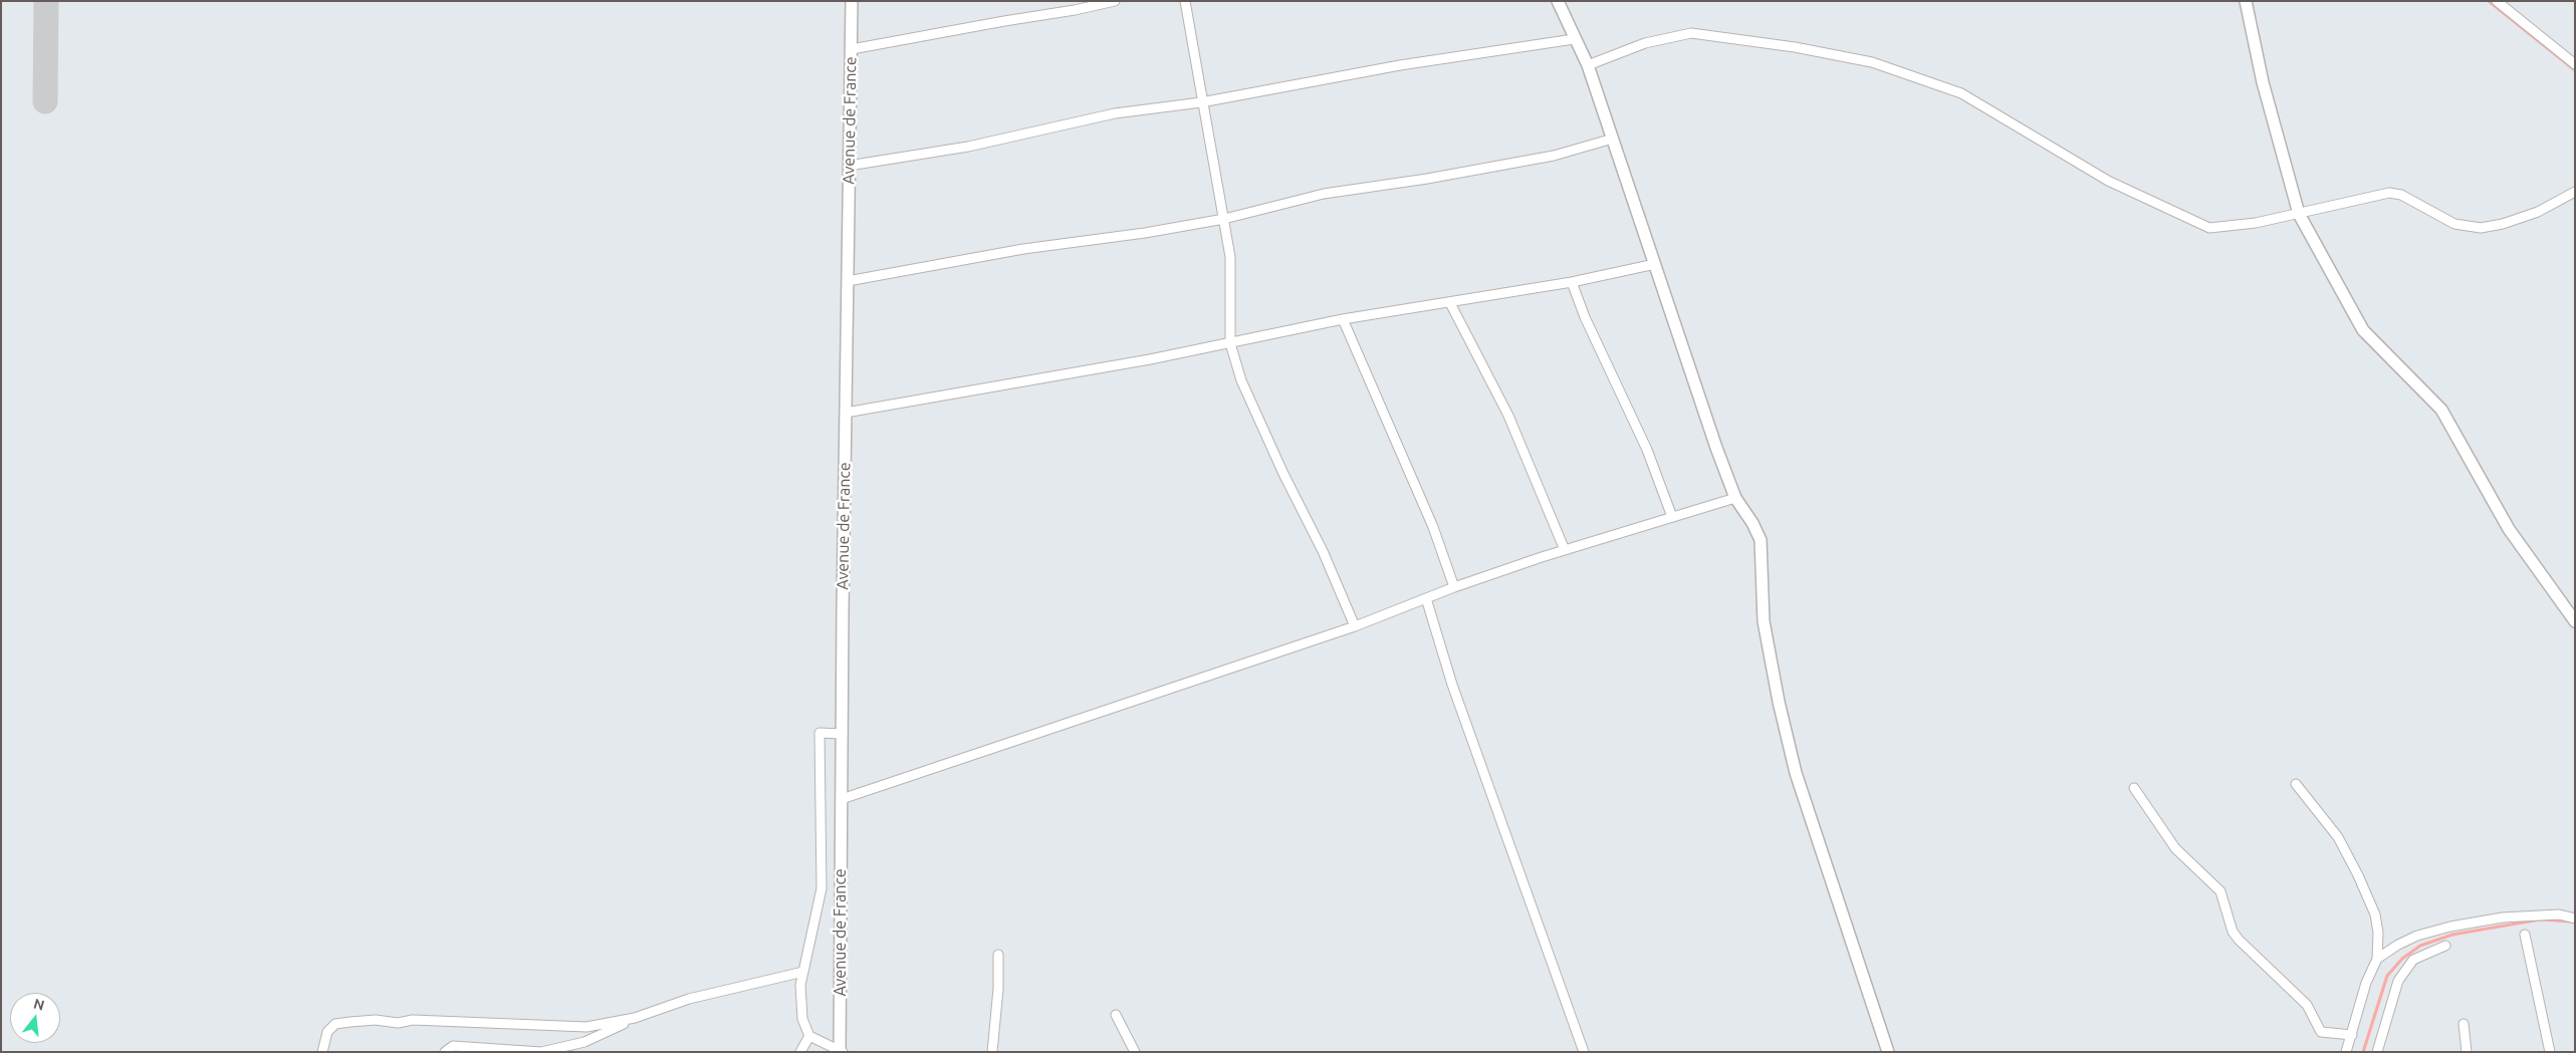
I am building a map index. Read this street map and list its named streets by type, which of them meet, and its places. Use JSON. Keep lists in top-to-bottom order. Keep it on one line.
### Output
{"streets":{"street":["Avenue de France"]},"north":"top"}
